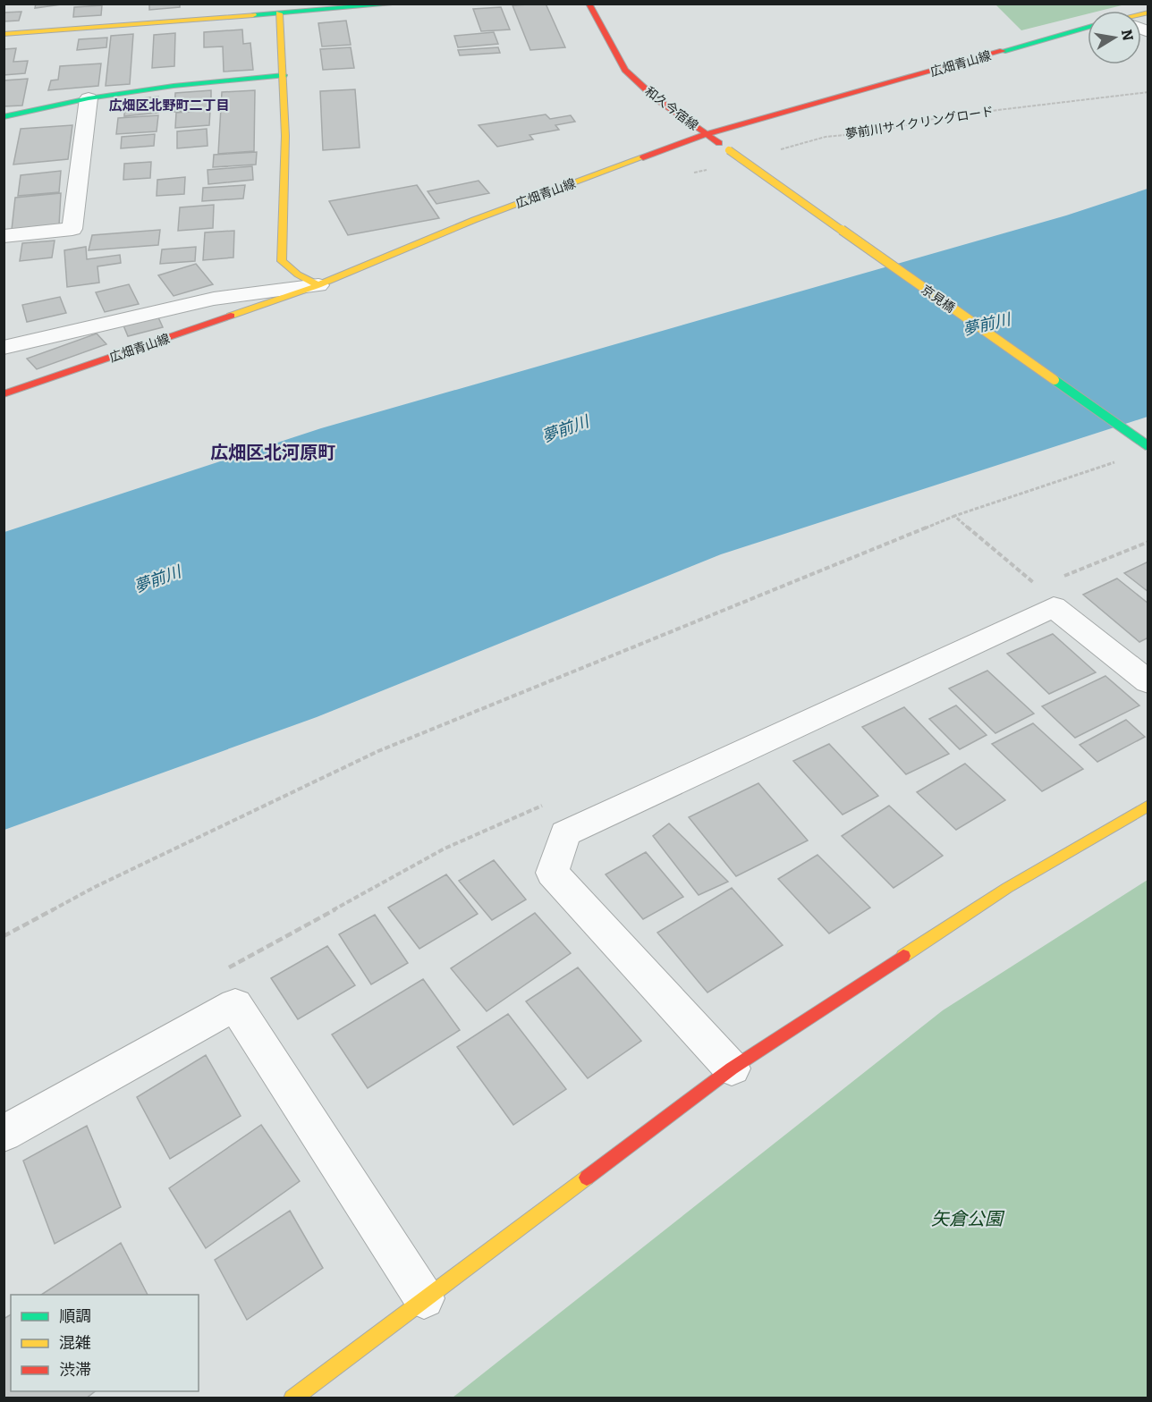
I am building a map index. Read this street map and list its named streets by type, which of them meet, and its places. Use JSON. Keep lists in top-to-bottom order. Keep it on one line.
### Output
{"streets":{"main road":["広畑青山線","和久今宿線","京見橋"],"path":["夢前川サイクリングロード"]},"crossings":[["広畑青山線","和久今宿線"],["和久今宿線","京見橋"]],"districts":["広畑区北野町二丁目","広畑区北河原町"],"water":["夢前川"],"parks":["矢倉公園"],"legend":["順調","混雑","渋滞"],"north":"right"}
